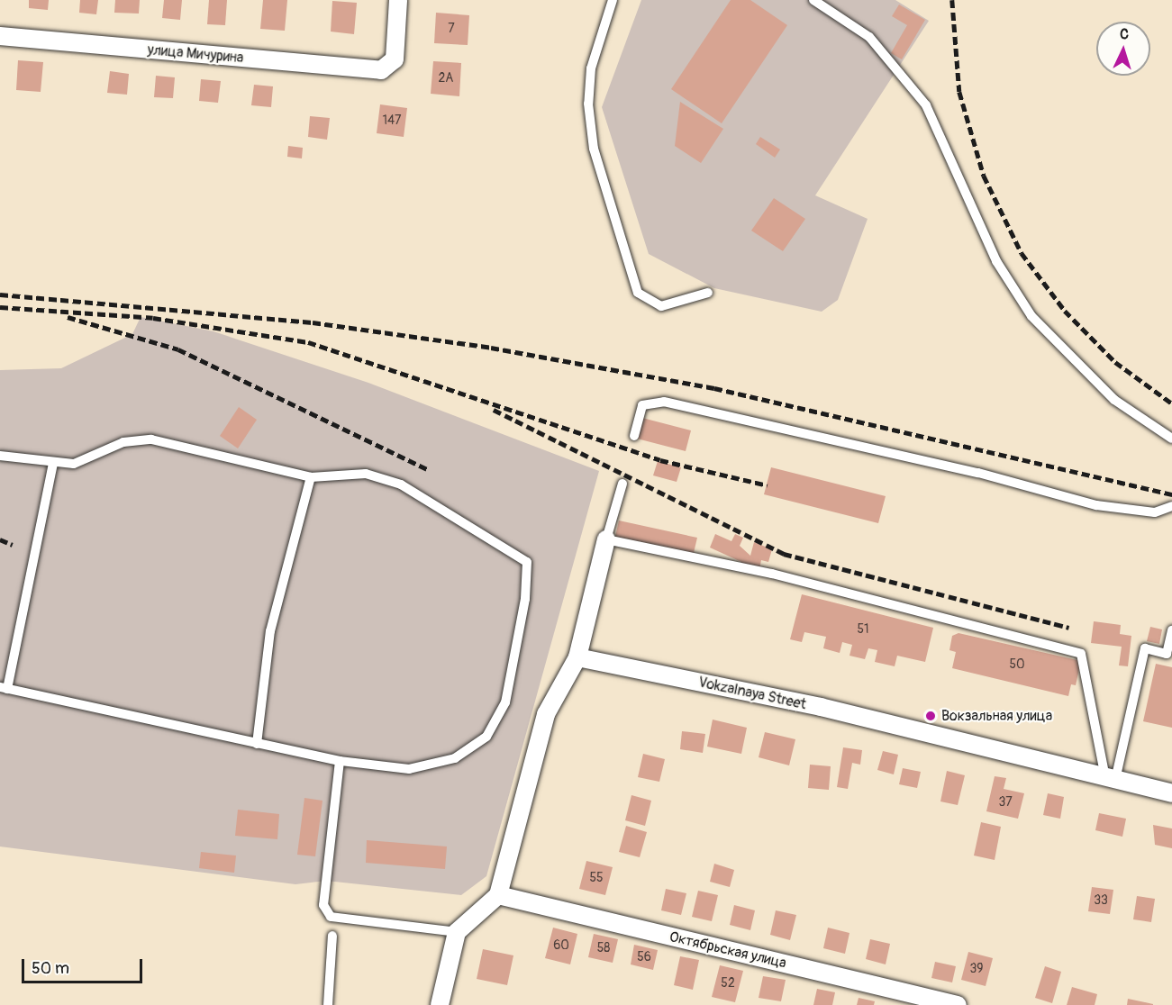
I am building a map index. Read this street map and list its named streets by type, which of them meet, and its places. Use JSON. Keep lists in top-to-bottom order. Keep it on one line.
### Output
{"streets":{"street":["улица Мичурина","Vokzalnaya Street","Октябрьская улица"]},"places":["Вокзальная улица"],"house_numbers":["7","2А","147","51","50","37","55","33","60","58","56","39","52"],"scale_bar":"50 m","north":"top"}
